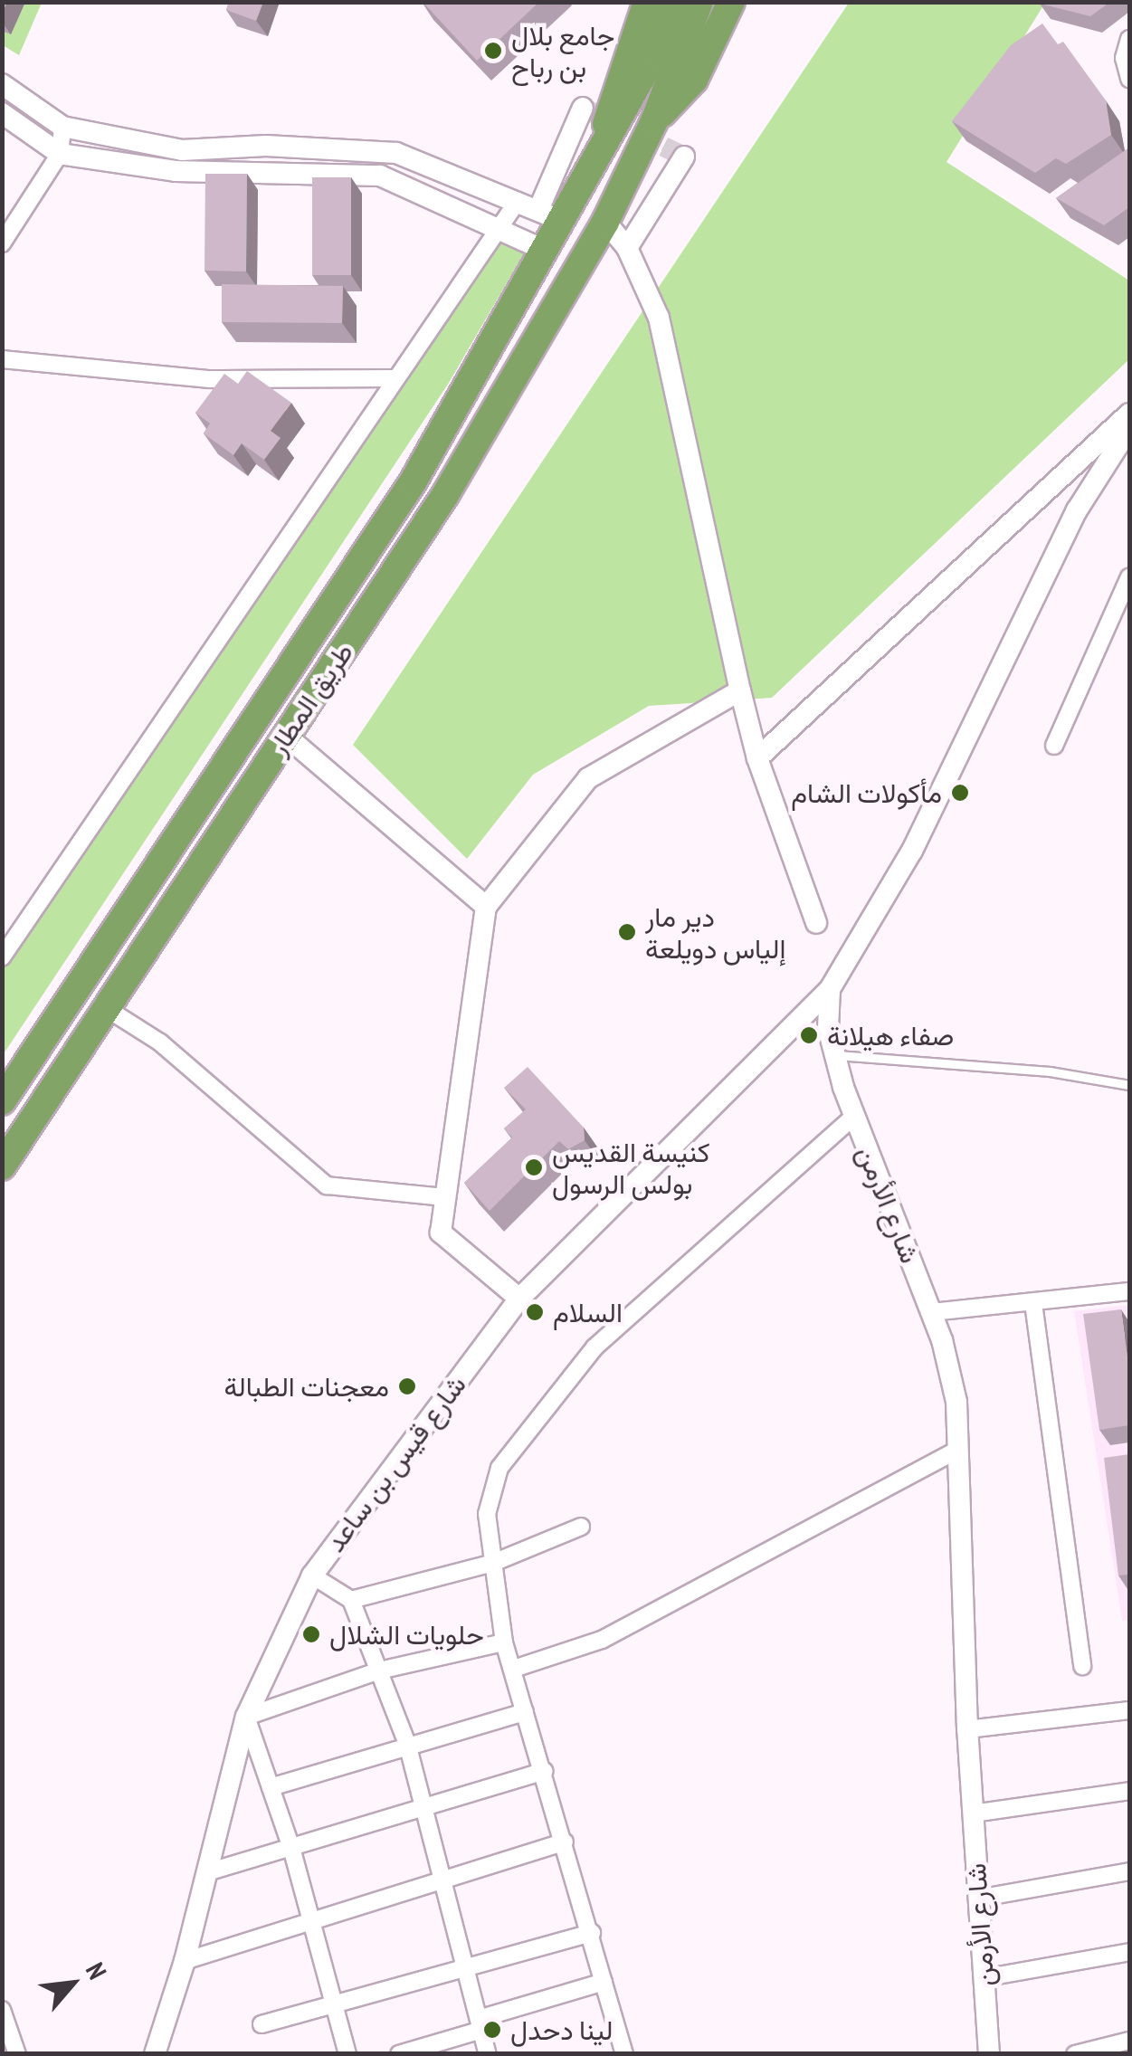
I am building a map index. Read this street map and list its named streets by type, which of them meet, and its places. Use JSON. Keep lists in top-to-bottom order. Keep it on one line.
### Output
{"streets":{"highway":["طريق المطار"],"main road":["شارع الأرمن","شارع قيس بن ساعد"]},"crossings":[["شارع الأرمن","شارع قيس بن ساعد"]],"places":["جامع بلال بن رباح","مأكولات الشام","دير مار إلياس دويلعة","صفاء هيلانة","كنيسة القديس بولس الرسول","السلام","معجنات الطبالة","حلويات الشلال","لينا دحدل"],"north":"top right"}
